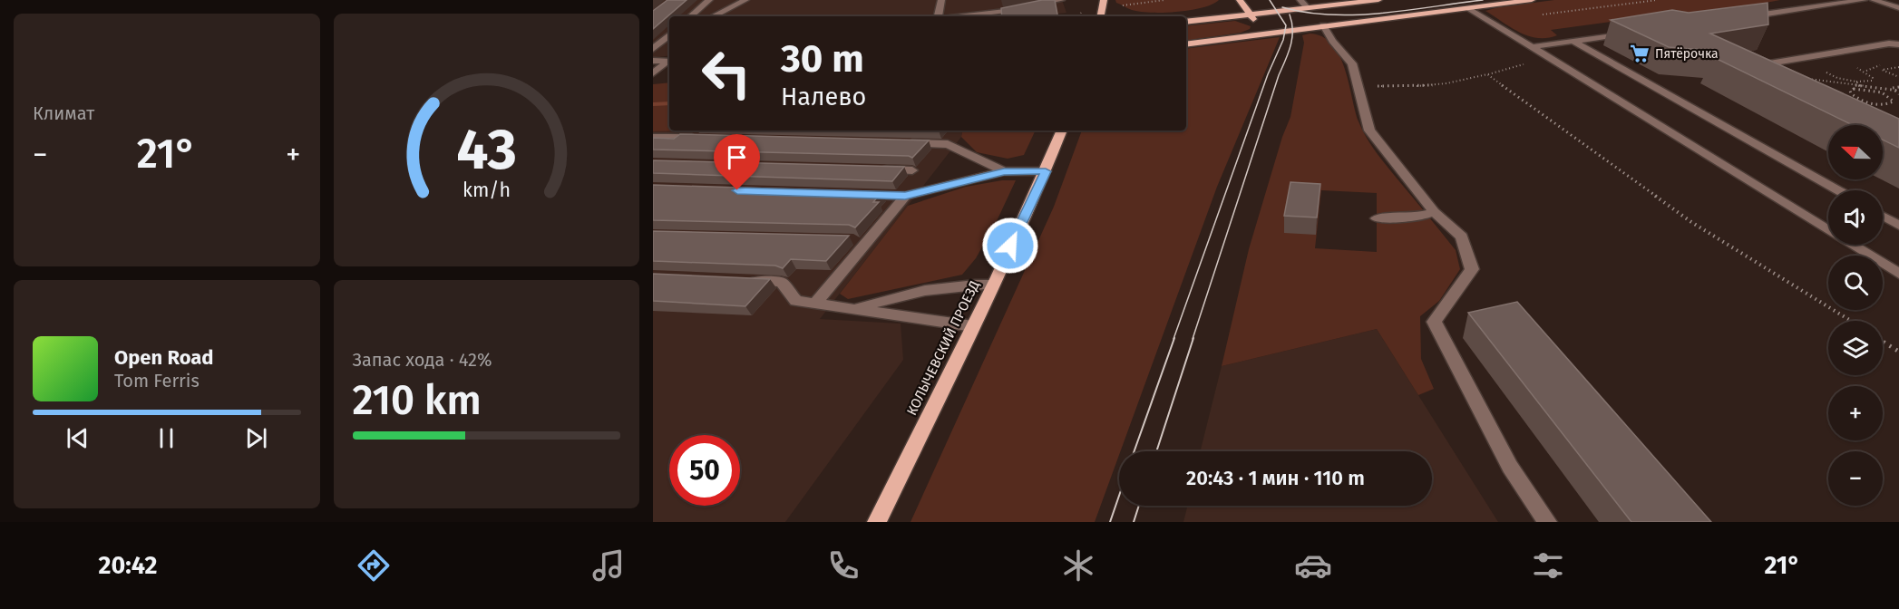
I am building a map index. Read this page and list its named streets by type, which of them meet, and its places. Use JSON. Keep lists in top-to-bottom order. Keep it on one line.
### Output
{"streets":{"main road":["КОЛЫЧЕВСКИЙ ПРОЕЗД"]},"places":{"supermarket":["Пятёрочка"]},"north":"left","page":{"tile":["Климат",["Запас хода · 42%","210 km"]],"turn":["30 m","Налево"],"map_buttons":["+","−"],"heat":["−","21°","+"],"song":["Open Road","Tom Ferris"],"limit":"50","trip":"20:43 · 1 мин · 110 m","tabs":["20:42","21°"],"gauge":["43","km/h"]}}
